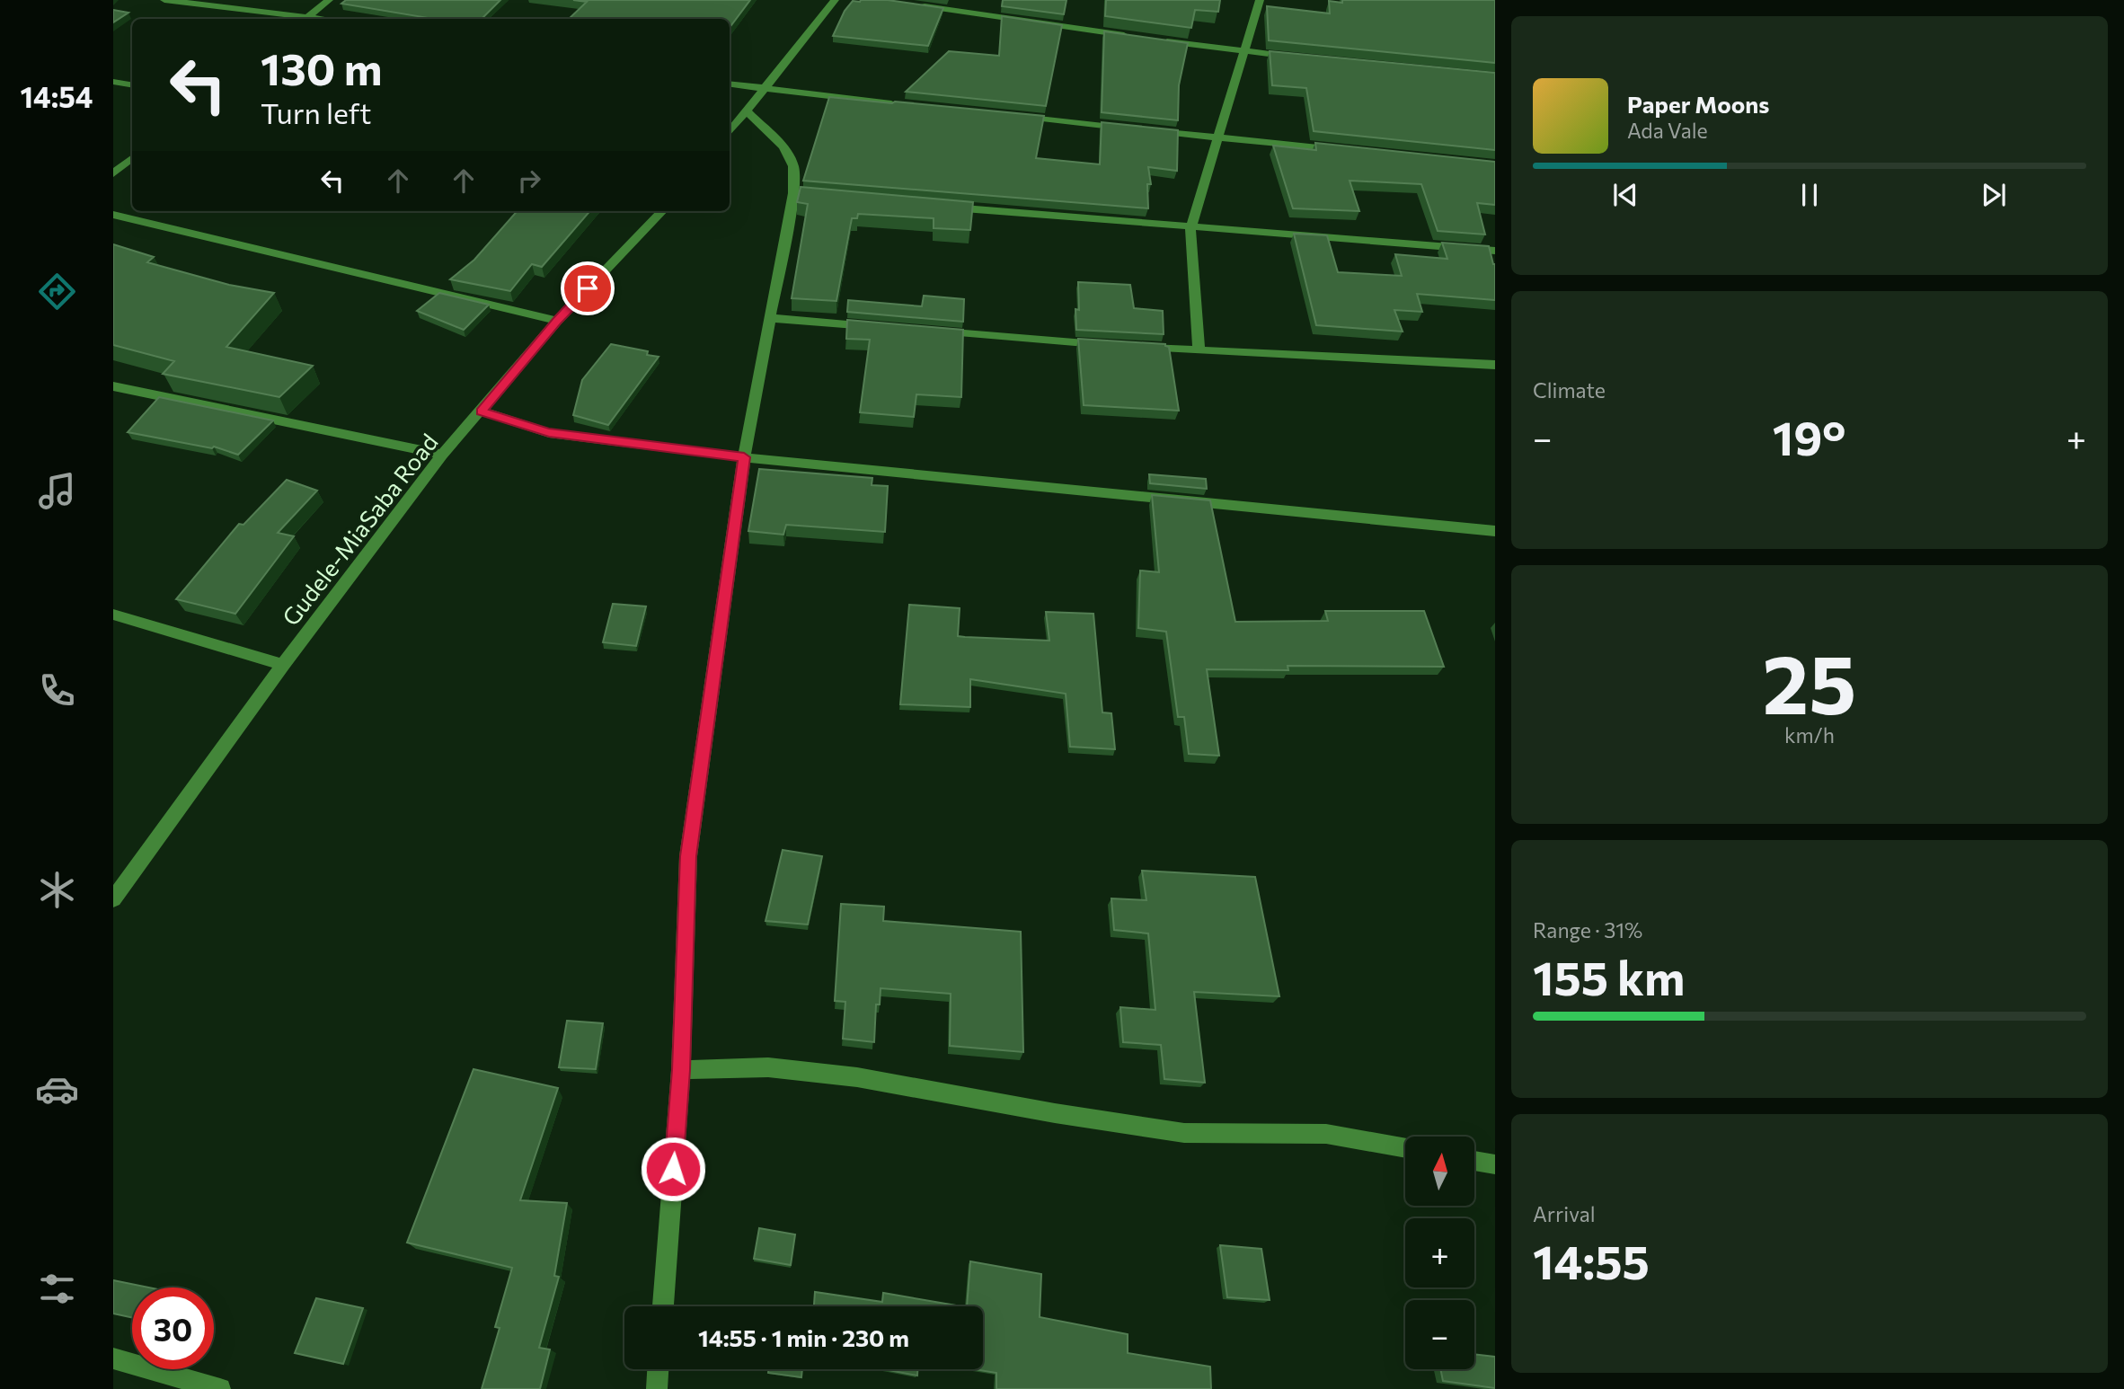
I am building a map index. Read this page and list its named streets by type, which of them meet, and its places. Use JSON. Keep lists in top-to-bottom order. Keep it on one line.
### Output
{"streets":{"street":["Gudele-MiaSaba Road"]},"north":"top","page":{"tabs":"14:54","turn":["130 m","Turn left"],"song":["Paper Moons","Ada Vale"],"tile":["Climate",["25","km/h"],["Range · 31%","155 km"],["Arrival","14:55"]],"heat":["−","19°","+"],"map_buttons":["+","−"],"limit":"30","trip":"14:55 · 1 min · 230 m"}}
